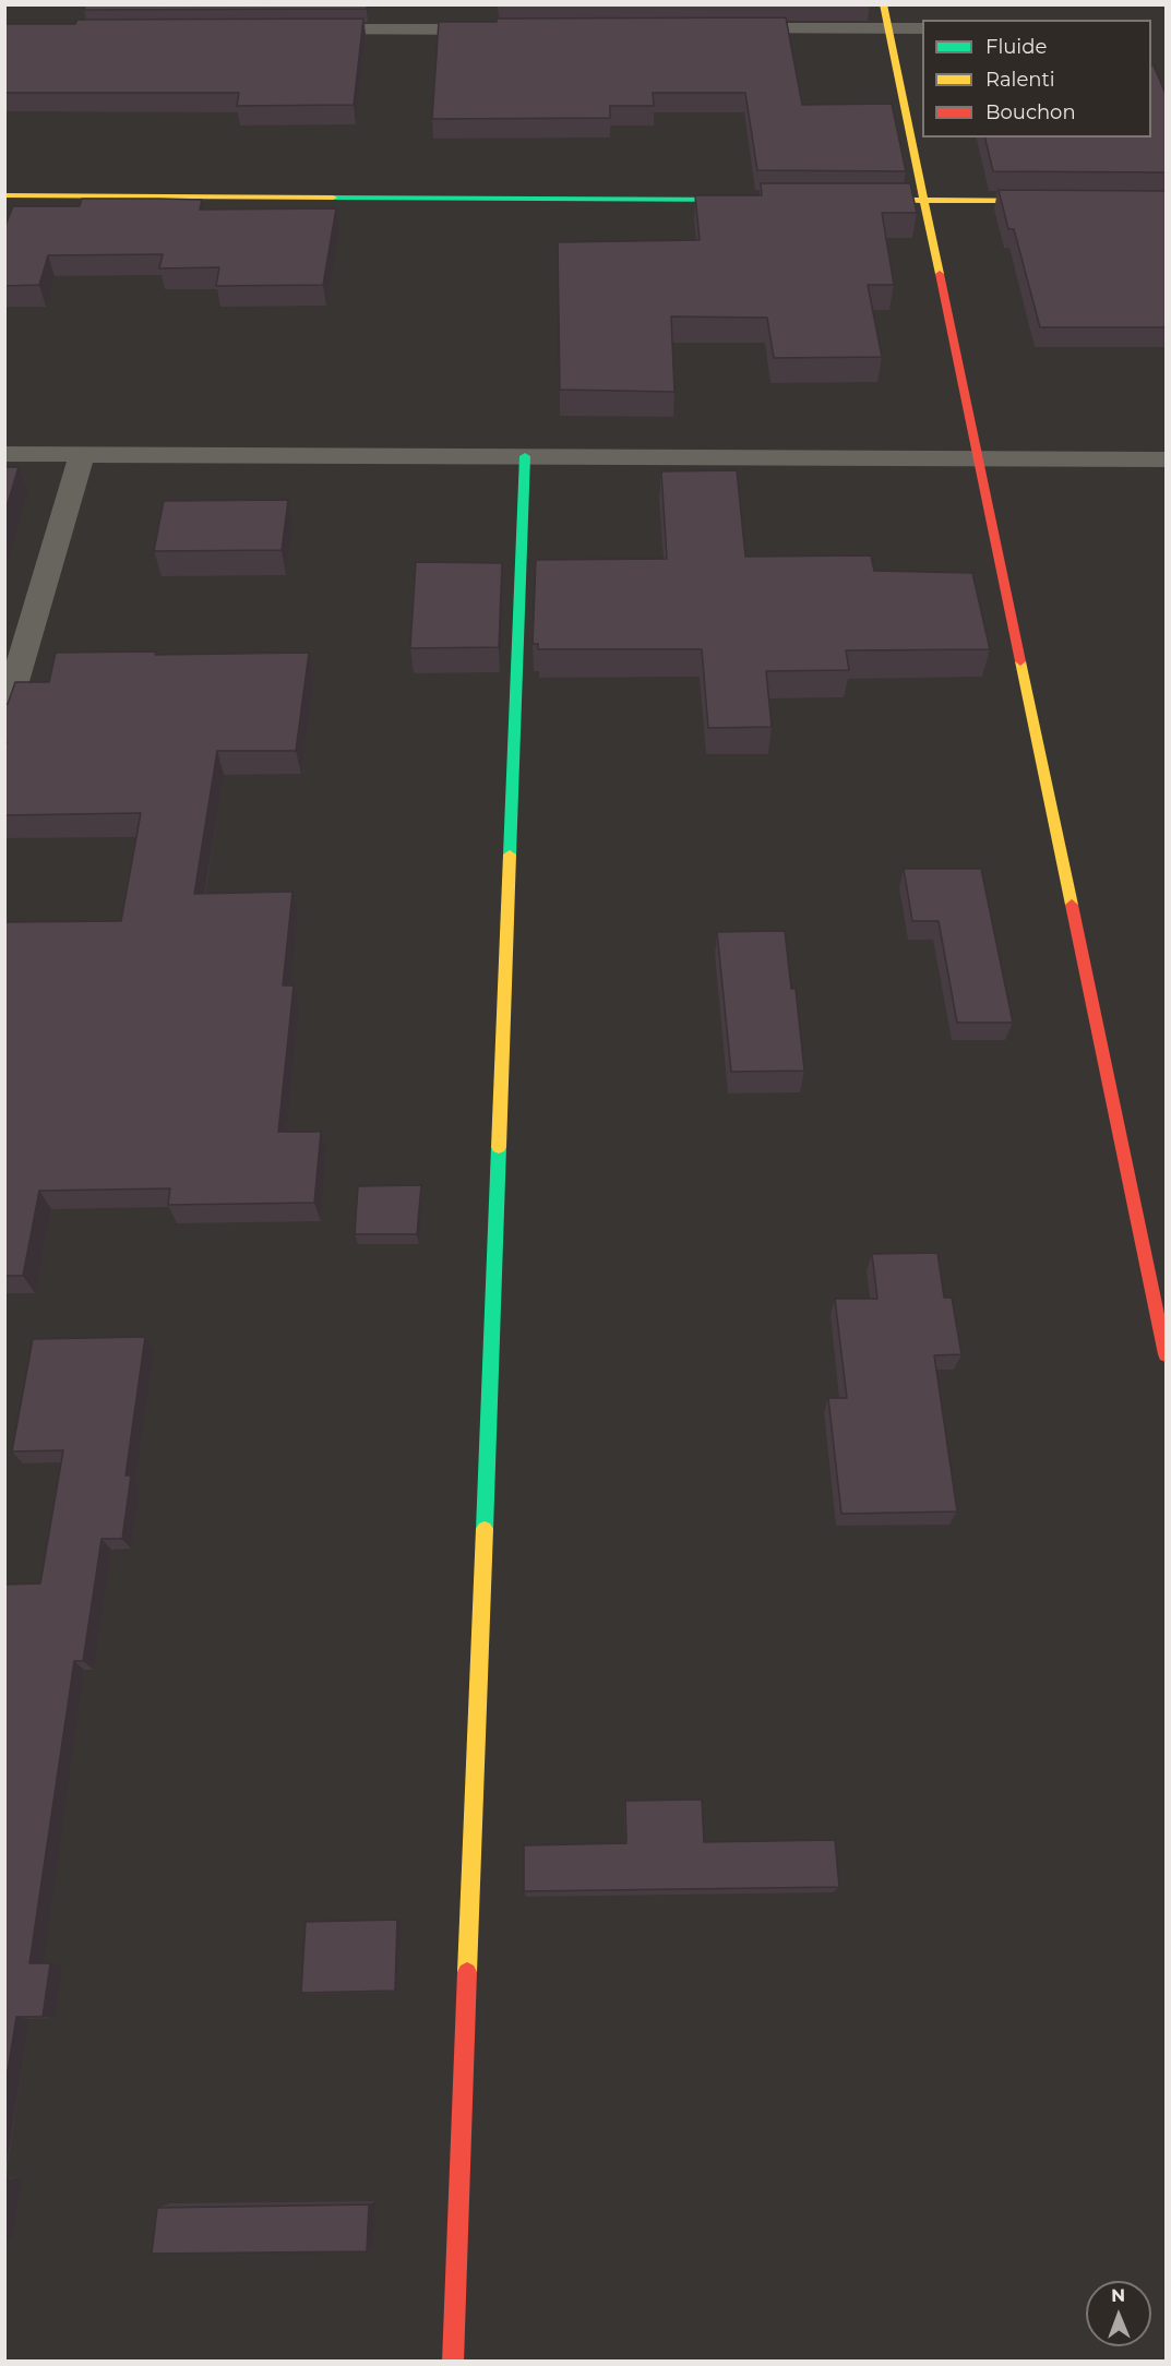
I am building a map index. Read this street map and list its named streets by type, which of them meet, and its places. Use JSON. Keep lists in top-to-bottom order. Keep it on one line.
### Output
{"legend":["Fluide","Ralenti","Bouchon"],"north":"top"}
